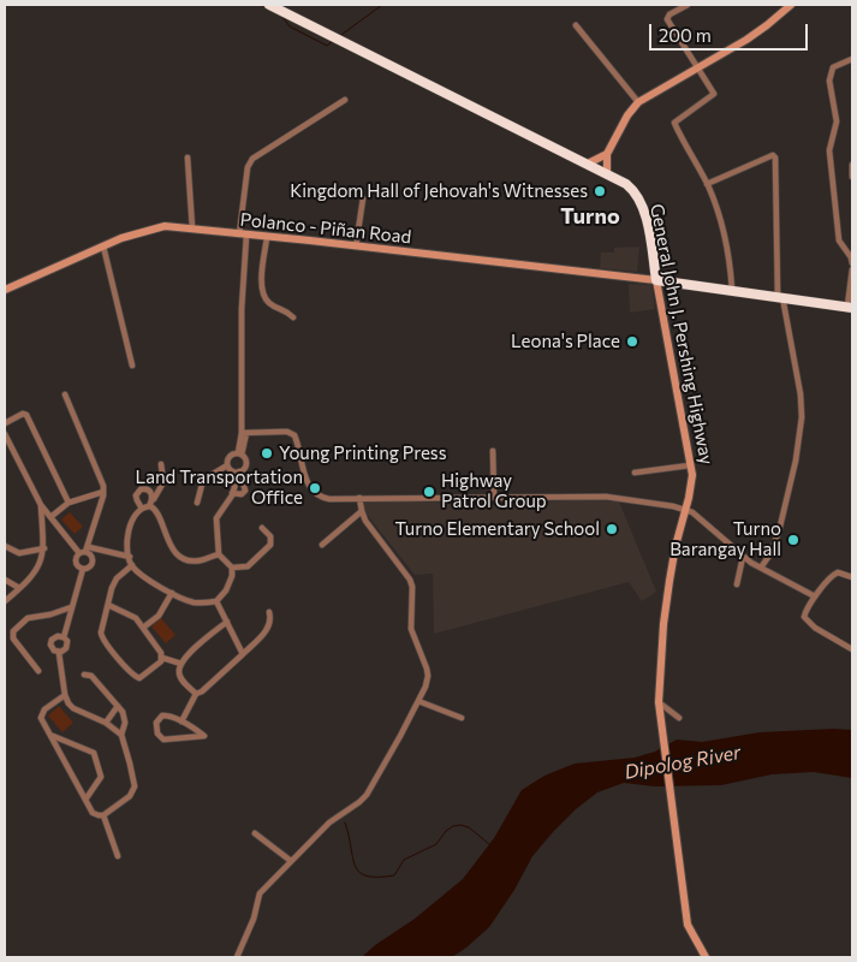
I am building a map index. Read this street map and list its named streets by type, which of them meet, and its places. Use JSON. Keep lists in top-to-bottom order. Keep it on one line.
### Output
{"streets":{"highway":["General John J. Pershing Highway"],"main road":["Polanco - Piñan Road"]},"crossings":[["Polanco - Piñan Road","General John J. Pershing Highway"]],"districts":["Turno"],"water":["Dipolog River"],"places":["Kingdom Hall of Jehovah's Witnesses","Leona's Place","Young Printing Press","Land Transportation Office","Highway Patrol Group","Turno Elementary School","Turno Barangay Hall"],"scale_bar":"200 m"}
